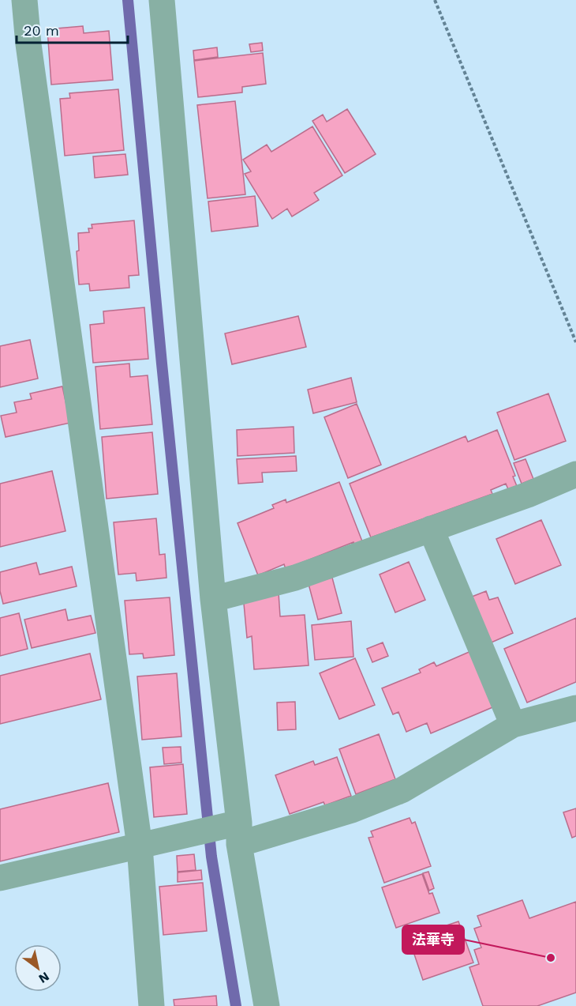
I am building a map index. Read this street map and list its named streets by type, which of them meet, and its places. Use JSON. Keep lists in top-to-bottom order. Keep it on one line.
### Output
{"places":["法華寺"],"scale_bar":"20 m","north":"bottom right"}
